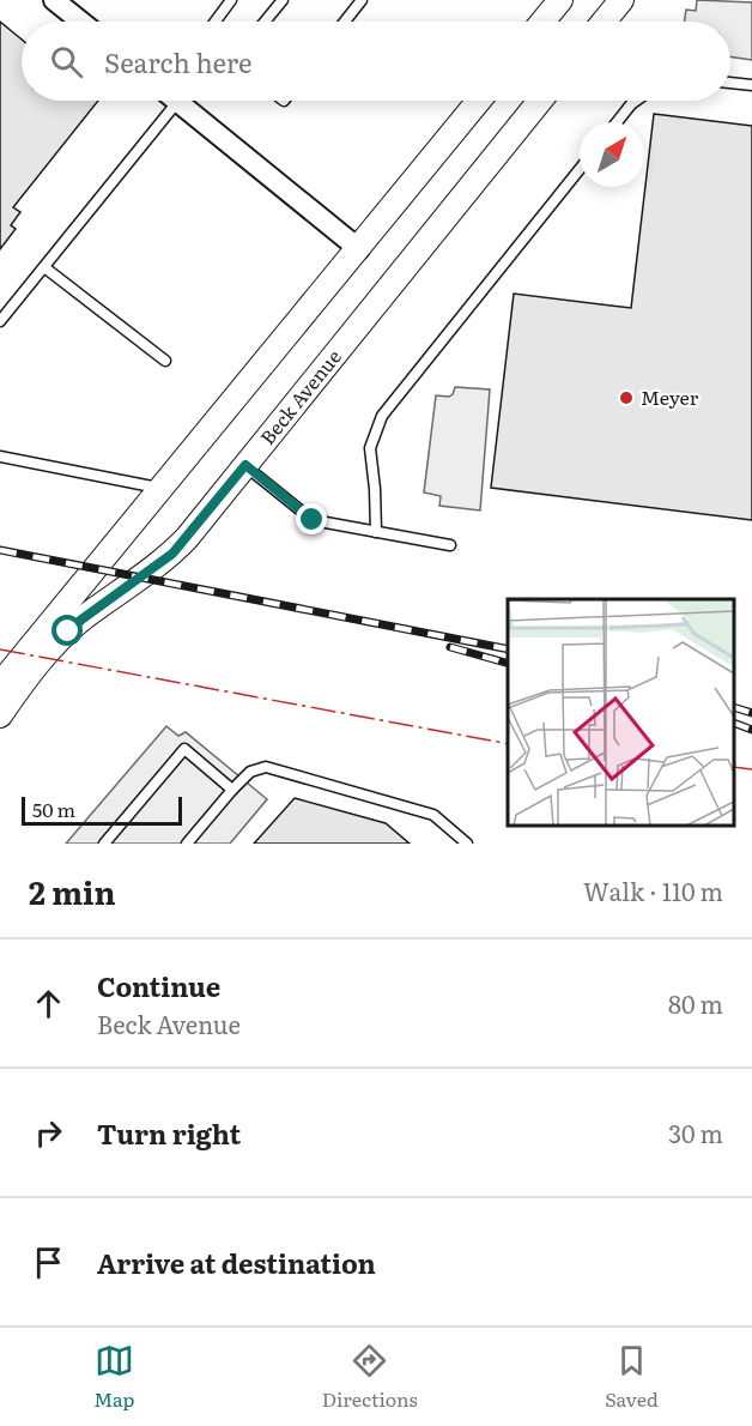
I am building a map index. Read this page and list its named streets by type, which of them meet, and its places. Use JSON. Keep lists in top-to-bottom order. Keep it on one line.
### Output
{"streets":{"street":["Beck Avenue"]},"places":["Meyer"],"scale_bar":"50 m","north":"top right","page":{"search":"Search here","scale":"50 m","heading":["2 min","Walk · 110 m"],"list":[["Continue","Beck Avenue","80 m"],["Turn right","30 m"],"Arrive at destination"],"nav":["Map","Directions","Saved"]}}
